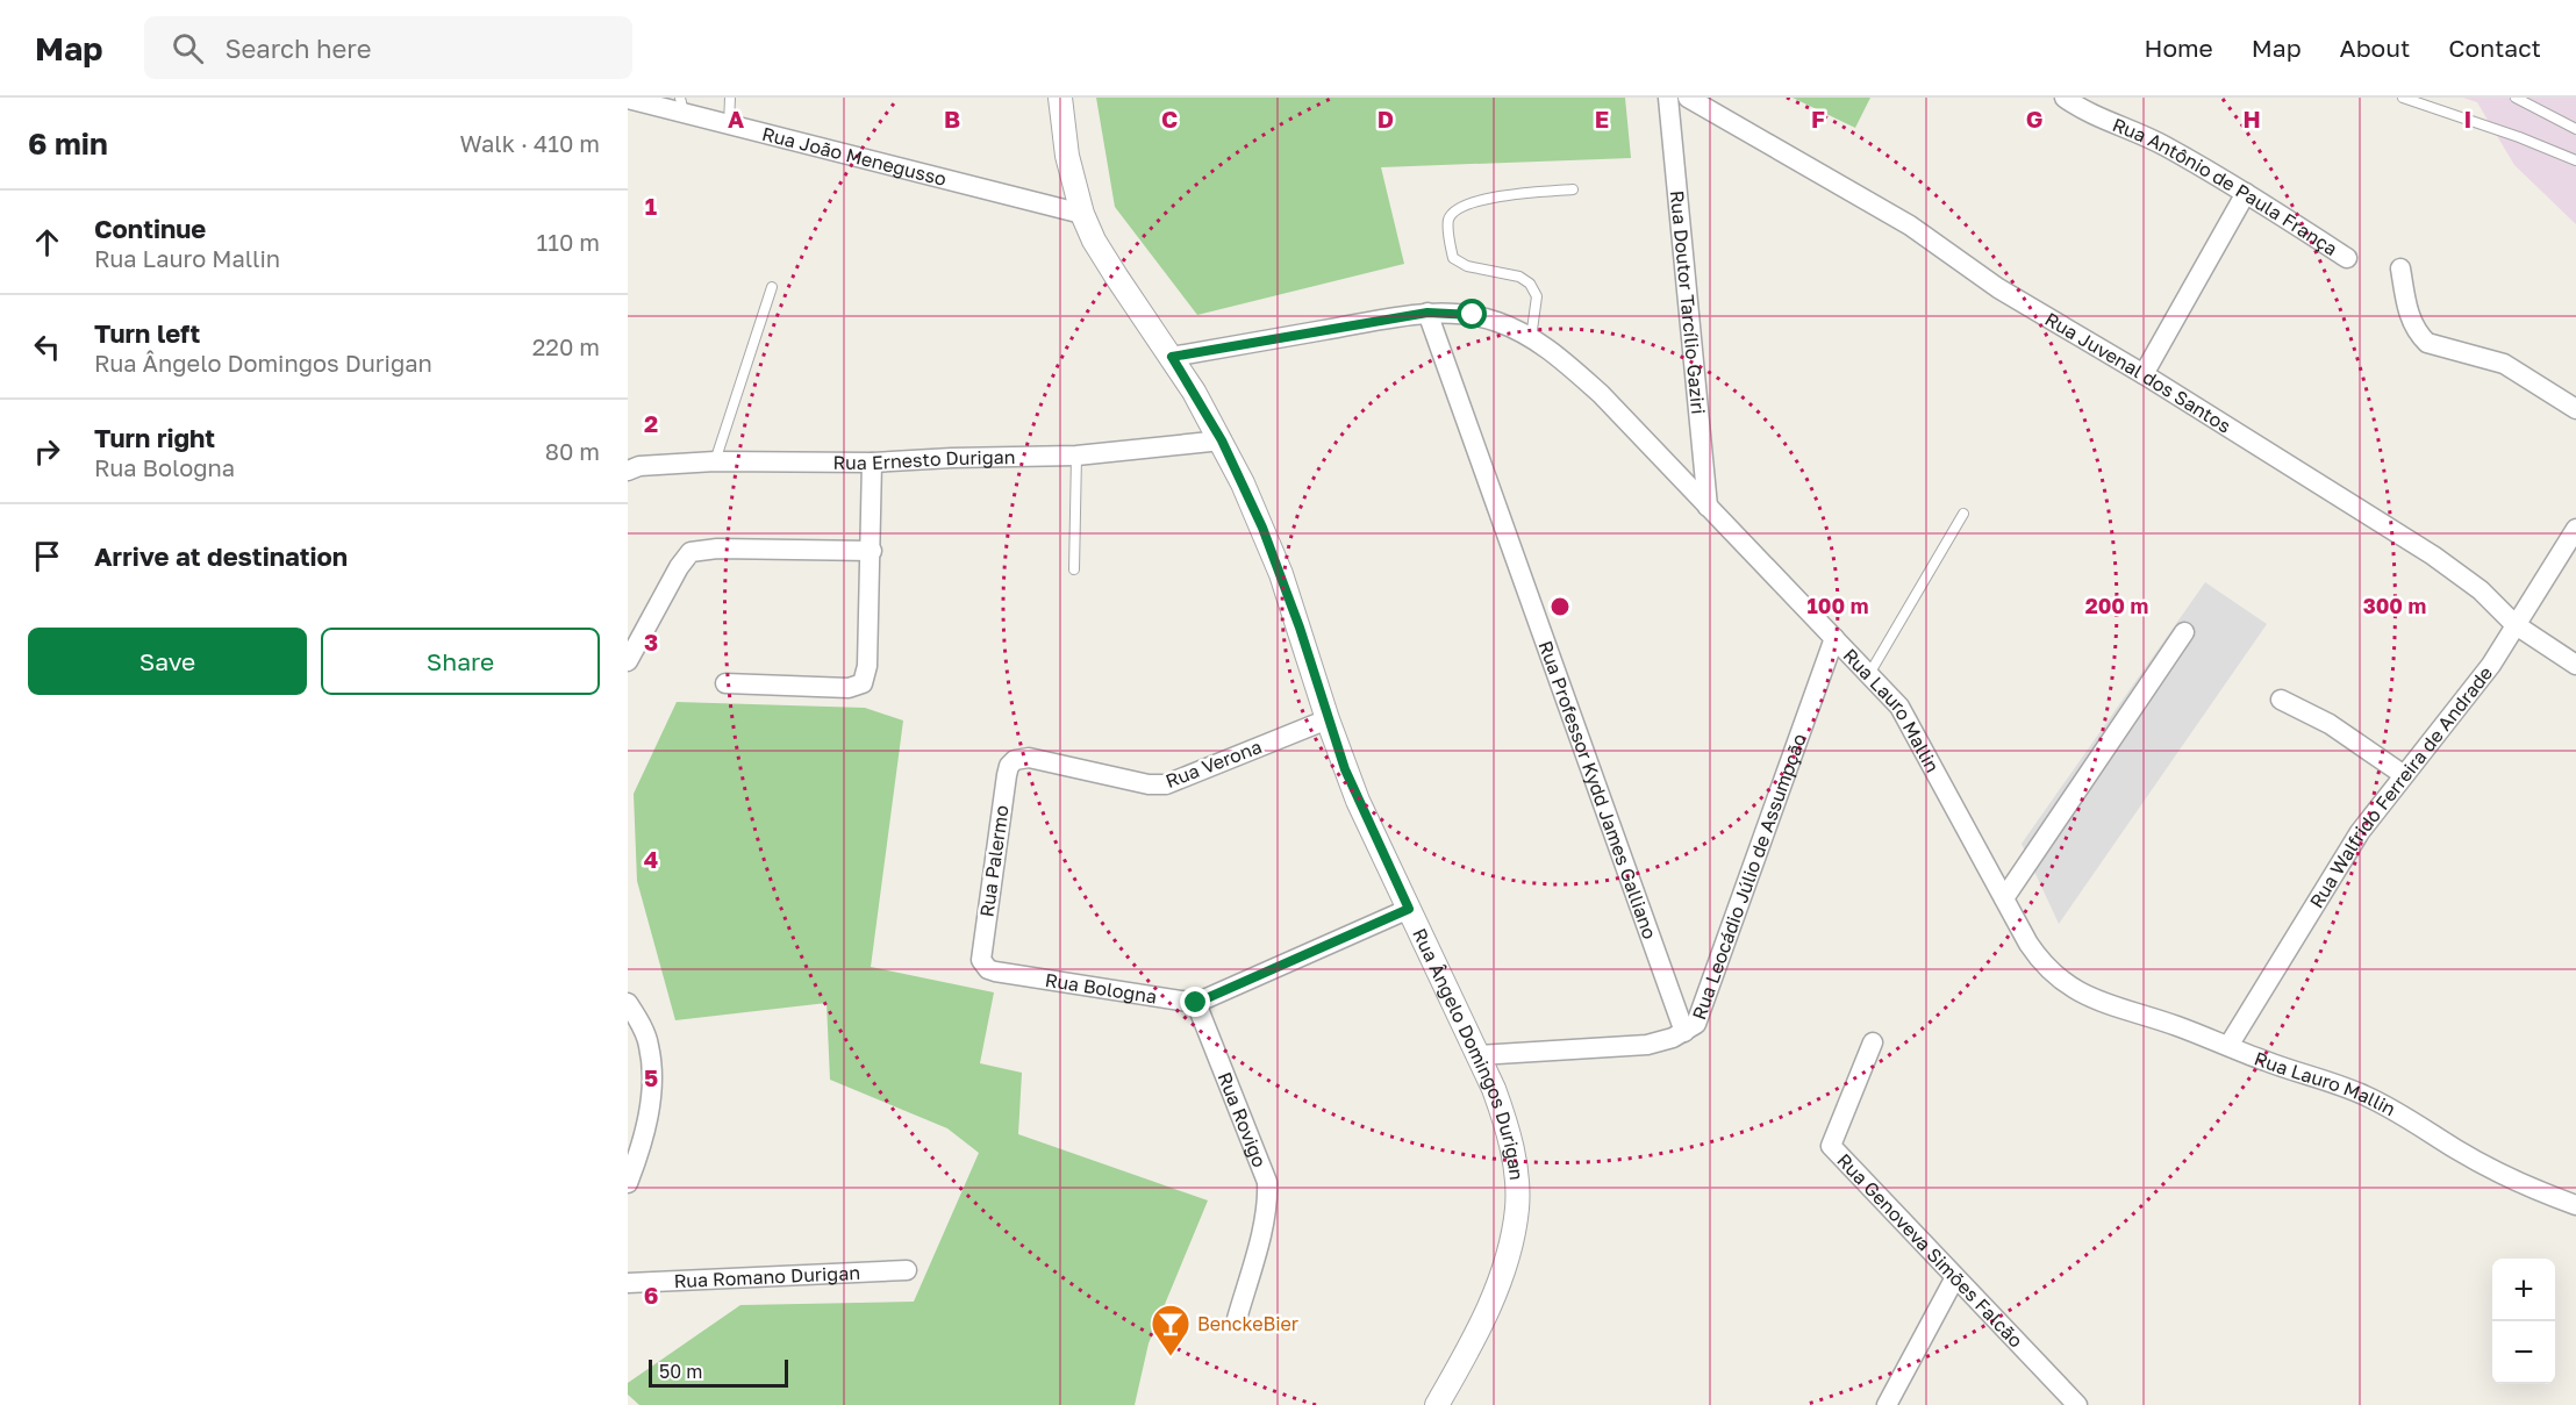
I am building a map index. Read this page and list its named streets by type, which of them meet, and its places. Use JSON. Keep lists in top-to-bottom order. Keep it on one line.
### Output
{"streets":{"street":["Rua João Menegusso","Rua Antônio de Paula França","Rua Doutor Tarcílio Gaziri","Rua Juvenal dos Santos","Rua Ernesto Durigan","Rua Lauro Mallin","Rua Verona","Rua Walfrido Ferreira de Andrade","Rua Professor Kydd James Galliano","Rua Palermo","Rua Leocádio Júlio de Assumpção","Rua Bologna","Rua Ângelo Domingos Durigan","Rua Rovigo","Rua Genoveva Simões Falcão","Rua Romano Durigan"]},"crossings":[["Rua João Menegusso","Rua Ângelo Domingos Durigan"],["Rua Doutor Tarcílio Gaziri","Rua Lauro Mallin"],["Rua Juvenal dos Santos","Rua Walfrido Ferreira de Andrade"],["Rua Ernesto Durigan","Rua Ângelo Domingos Durigan"],["Rua Lauro Mallin","Rua Walfrido Ferreira de Andrade"],["Rua Lauro Mallin","Rua Professor Kydd James Galliano"],["Rua Lauro Mallin","Rua Leocádio Júlio de Assumpção"],["Rua Lauro Mallin","Rua Ângelo Domingos Durigan"],["Rua Verona","Rua Palermo"],["Rua Verona","Rua Ângelo Domingos Durigan"],["Rua Professor Kydd James Galliano","Rua Leocádio Júlio de Assumpção"],["Rua Palermo","Rua Bologna"],["Rua Leocádio Júlio de Assumpção","Rua Ângelo Domingos Durigan"],["Rua Bologna","Rua Rovigo"]],"places":{"bar":["BenckeBier"]},"scale_bar":"50 m","page":{"header":"Map","search":"Search here","nav":["Home","Map","About","Contact"],"heading":["6 min","Walk · 410 m"],"list":[["Continue","Rua Lauro Mallin","110 m"],["Turn left","Rua Ângelo Domingos Durigan","220 m"],["Turn right","Rua Bologna","80 m"],"Arrive at destination"],"buttons":["Save","Share"],"map_buttons":["+","−"],"scale":"50 m"},"grid":{"columns":["A","B","C","D","E","F","G","H","I"],"rows":["1","2","3","4","5","6"]},"rings":["100 m","200 m","300 m"]}
